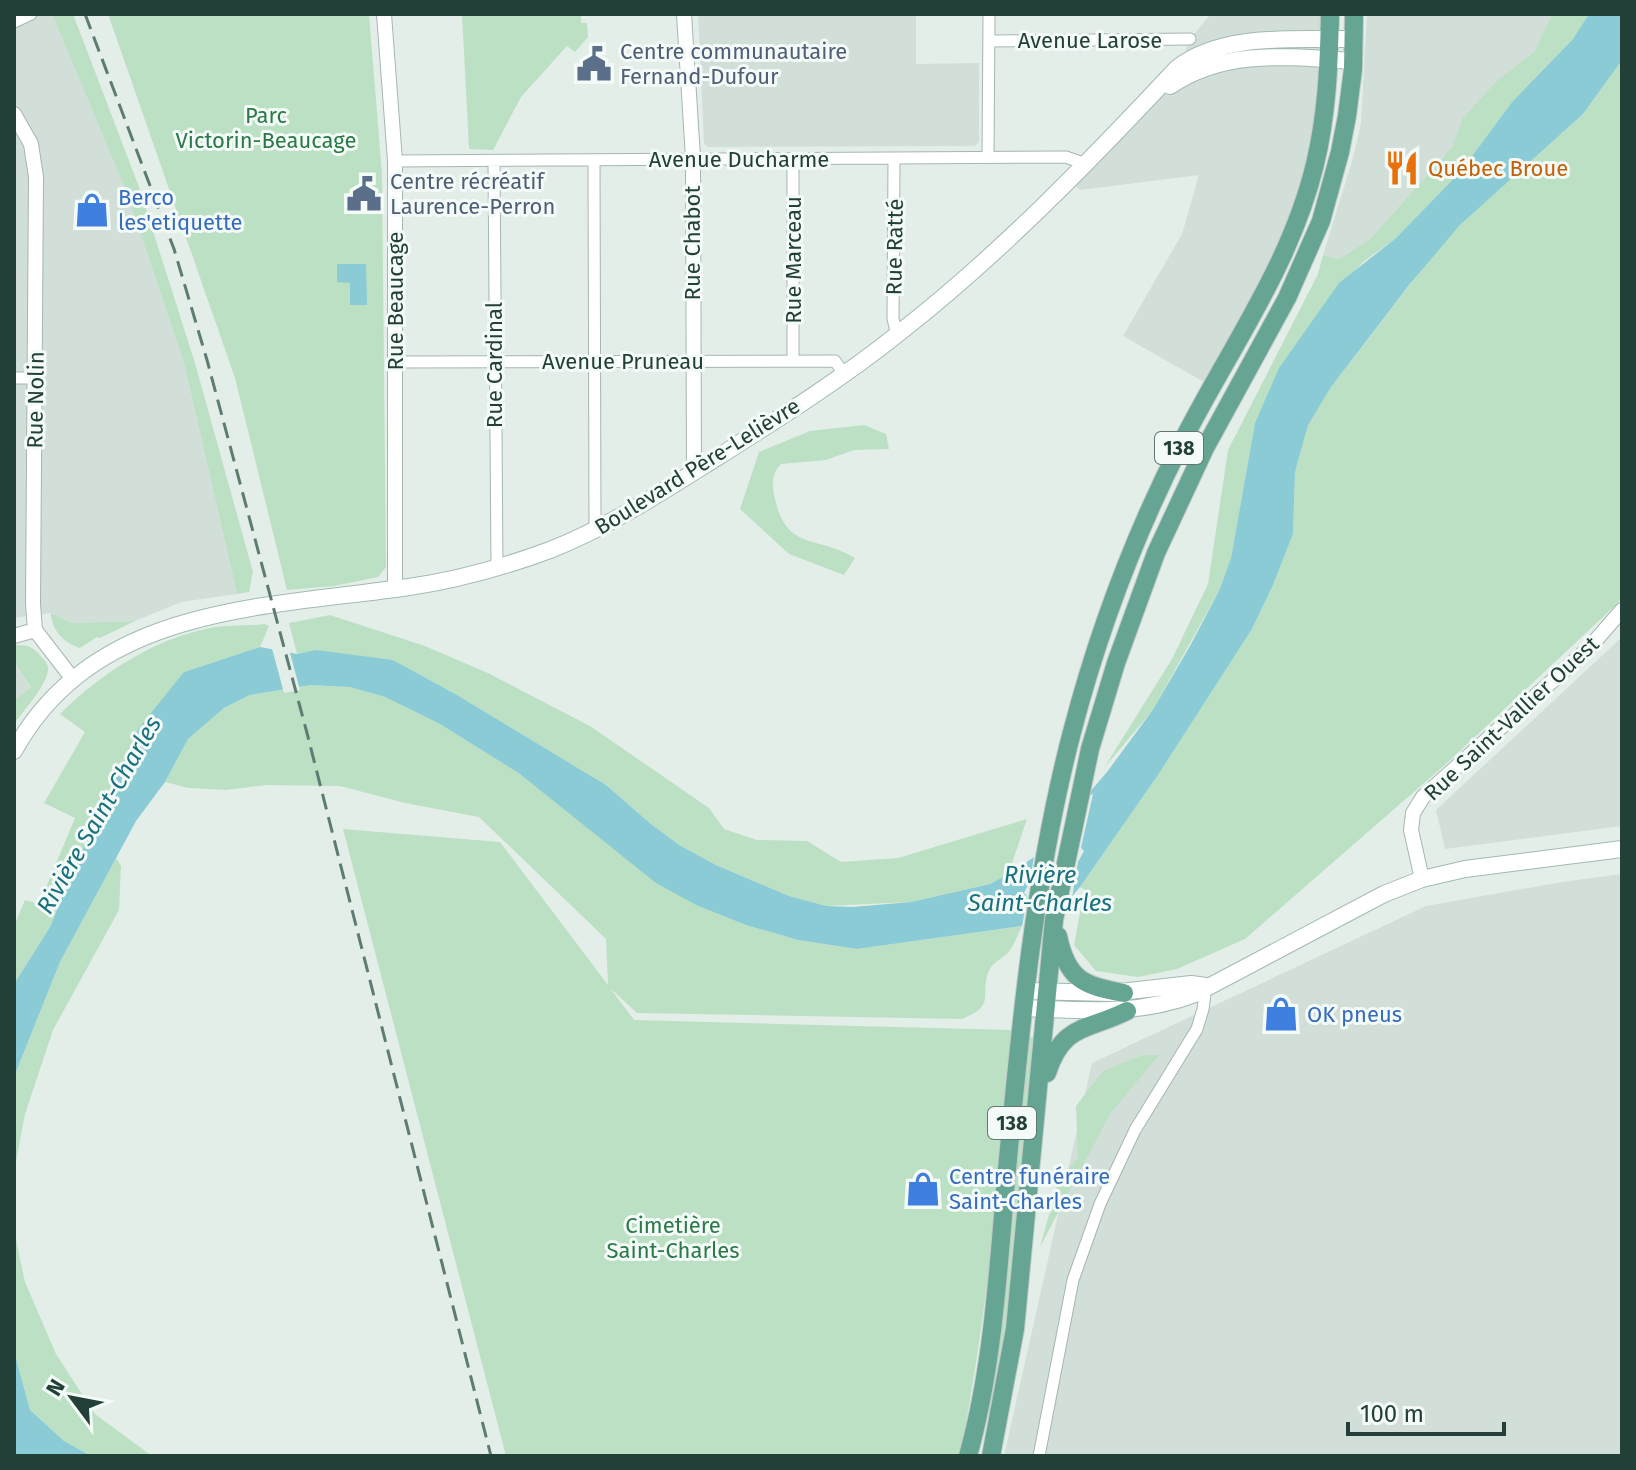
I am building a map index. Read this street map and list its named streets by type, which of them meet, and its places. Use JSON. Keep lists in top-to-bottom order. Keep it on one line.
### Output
{"streets":{"main road":["138","Boulevard Père-Lelièvre"],"street":["Avenue Larose","Avenue Ducharme","Rue Chabot","Rue Ratté","Rue Marceau","Rue Beaucage","Avenue Pruneau","Rue Cardinal","Rue Nolin","Rue Saint-Vallier Ouest"]},"crossings":[["Avenue Ducharme","Rue Chabot"],["Avenue Ducharme","Rue Ratté"],["Avenue Ducharme","Rue Marceau"],["Avenue Ducharme","Rue Beaucage"],["Avenue Ducharme","Rue Cardinal"],["Avenue Ducharme","Boulevard Père-Lelièvre"],["Rue Chabot","Avenue Pruneau"],["Rue Chabot","Boulevard Père-Lelièvre"],["Rue Ratté","Boulevard Père-Lelièvre"],["Rue Marceau","Avenue Pruneau"],["Rue Beaucage","Avenue Pruneau"],["Rue Beaucage","Boulevard Père-Lelièvre"],["Avenue Pruneau","Rue Cardinal"],["Avenue Pruneau","Boulevard Père-Lelièvre"],["Rue Cardinal","Boulevard Père-Lelièvre"],["138","Boulevard Père-Lelièvre"]],"water":["Rivière Saint-Charles"],"parks":["Parc Victorin-Beaucage","Cimetière Saint-Charles"],"places":{"public building":["Centre communautaire Fernand-Dufour","Centre récréatif Laurence-Perron"],"restaurant":["Québec Broue"],"shop":["Berco les'etiquette","OK pneus","Centre funéraire Saint-Charles"]},"scale_bar":"100 m","north":"top left"}
